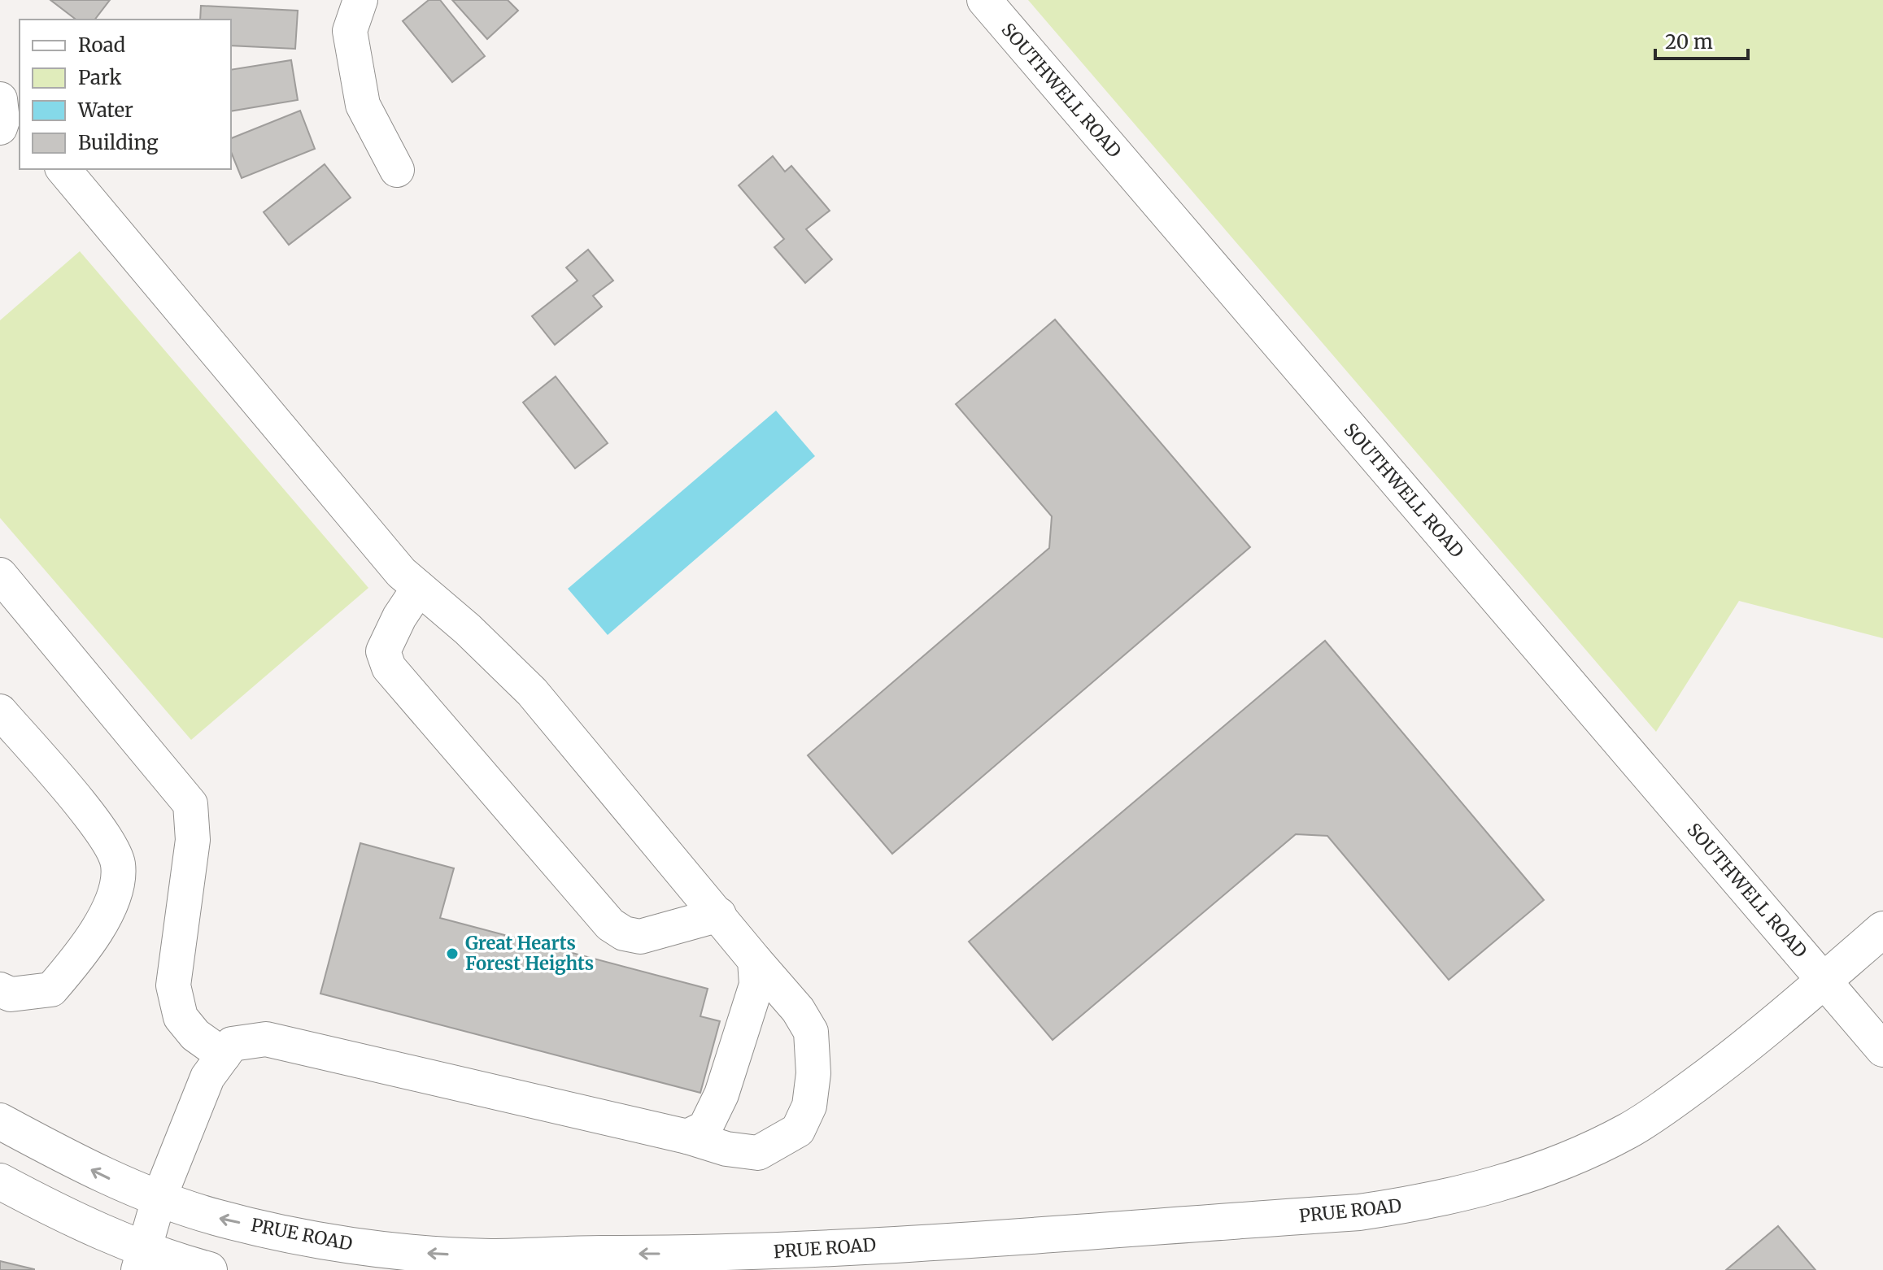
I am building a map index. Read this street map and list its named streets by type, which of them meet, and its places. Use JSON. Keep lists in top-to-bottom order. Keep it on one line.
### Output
{"streets":{"main road":["PRUE ROAD"],"street":["SOUTHWELL ROAD"]},"crossings":[["SOUTHWELL ROAD","PRUE ROAD"]],"one_way":["PRUE ROAD"],"places":["Great Hearts Forest Heights"],"legend":["Road","Park","Water","Building"],"scale_bar":"20 m"}
